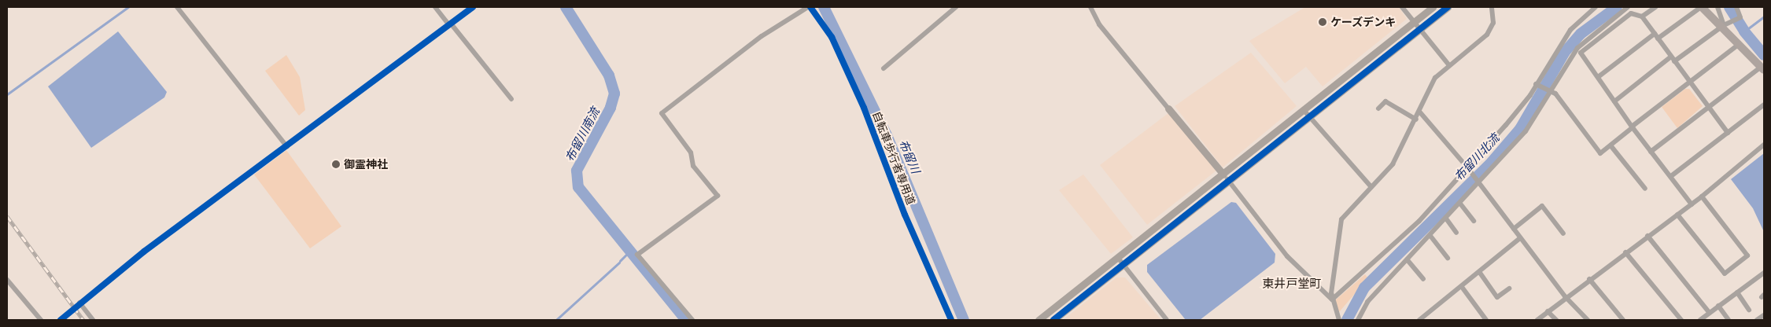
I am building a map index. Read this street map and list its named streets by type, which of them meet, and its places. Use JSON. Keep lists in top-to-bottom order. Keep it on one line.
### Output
{"streets":{"cycle path":["自転車歩行者専用道"]},"districts":["東井戸堂町"],"water":["布留川南流","布留川","布留川北流"],"places":["ケーズデンキ","御霊神社"]}
